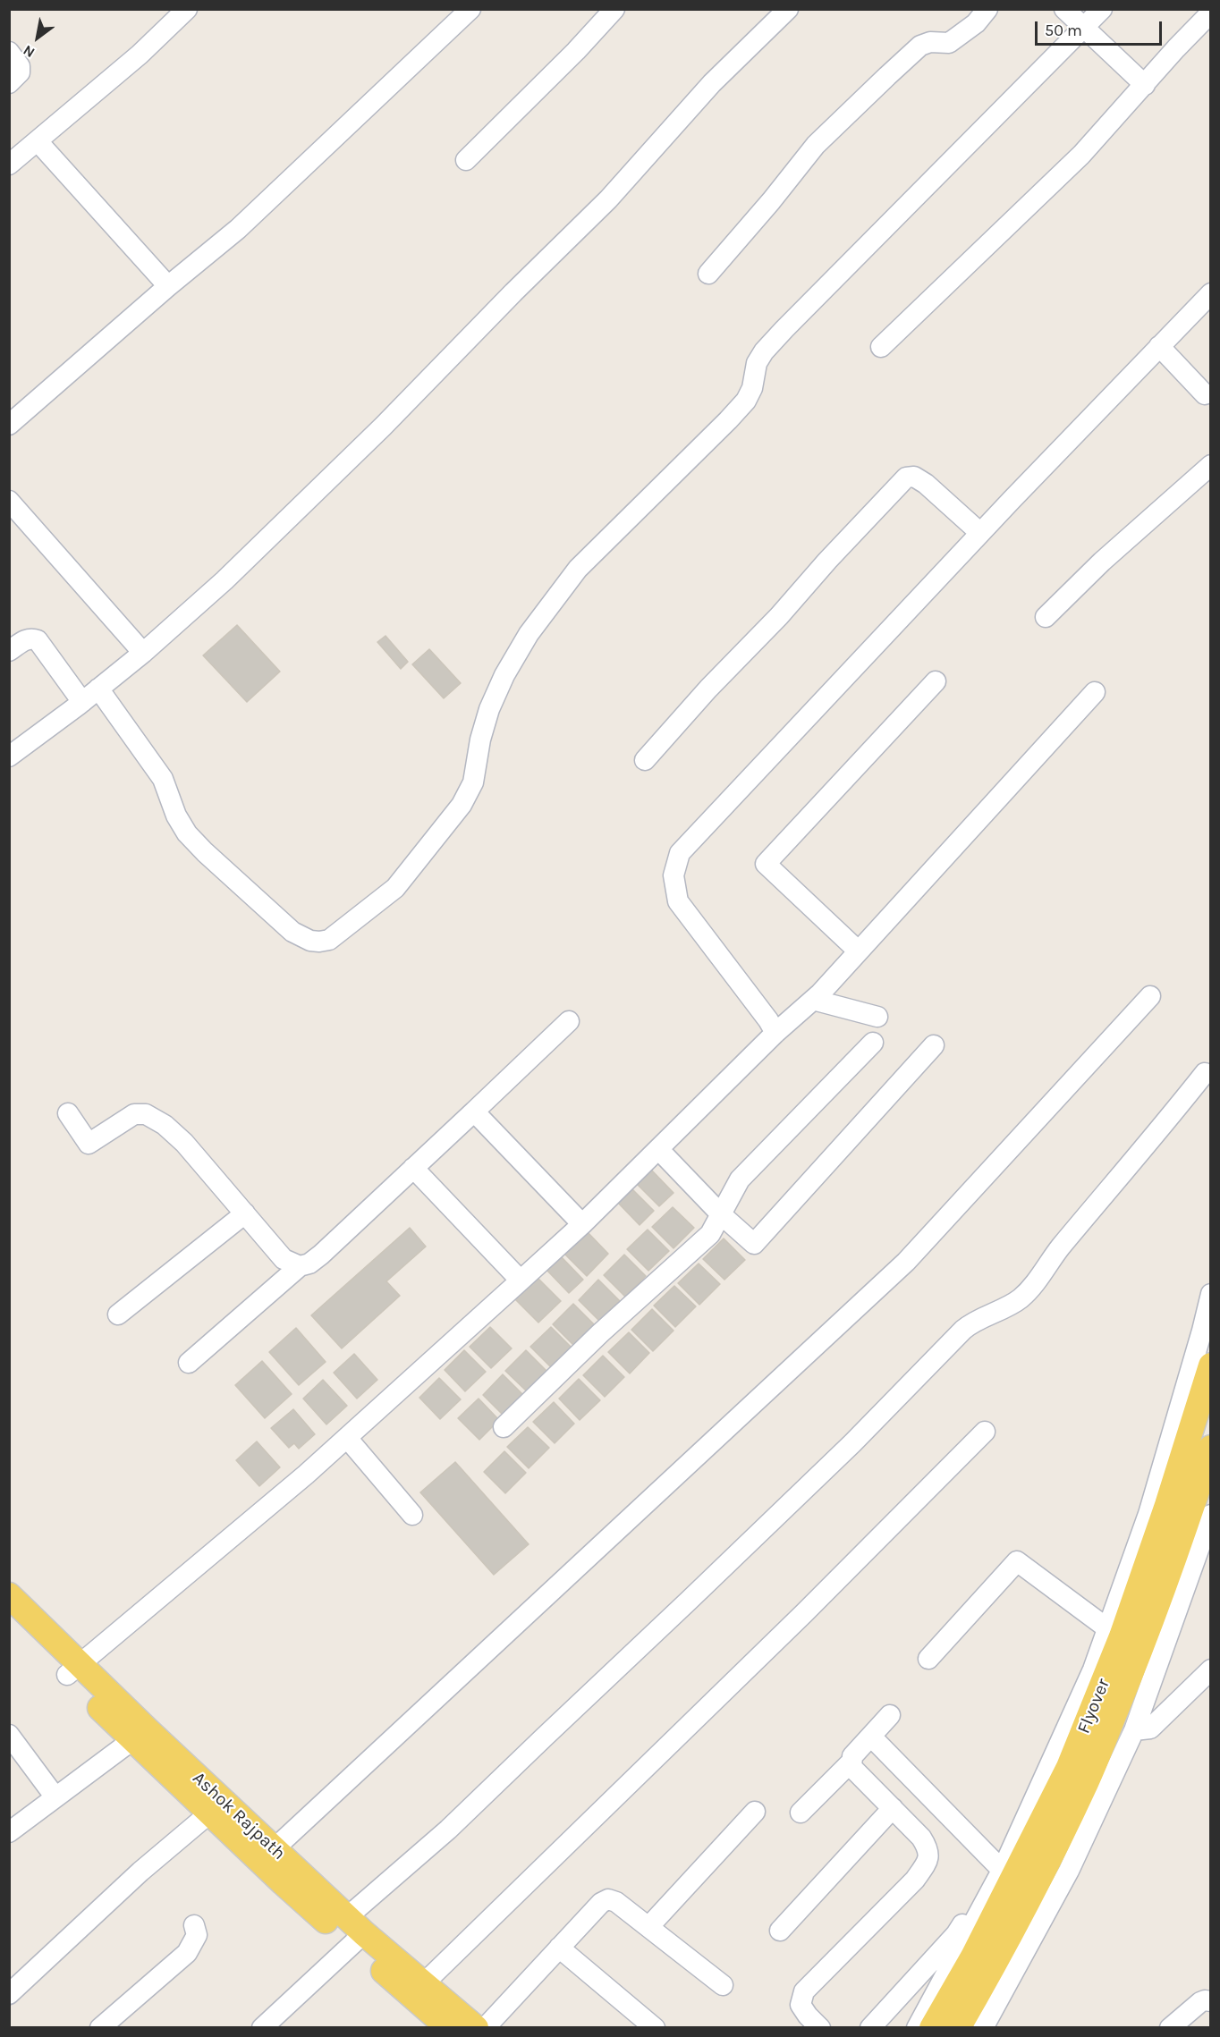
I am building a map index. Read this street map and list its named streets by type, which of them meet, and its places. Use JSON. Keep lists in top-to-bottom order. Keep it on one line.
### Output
{"streets":{"main road":["Flyover","Ashok Rajpath"]},"scale_bar":"50 m","north":"bottom left"}
